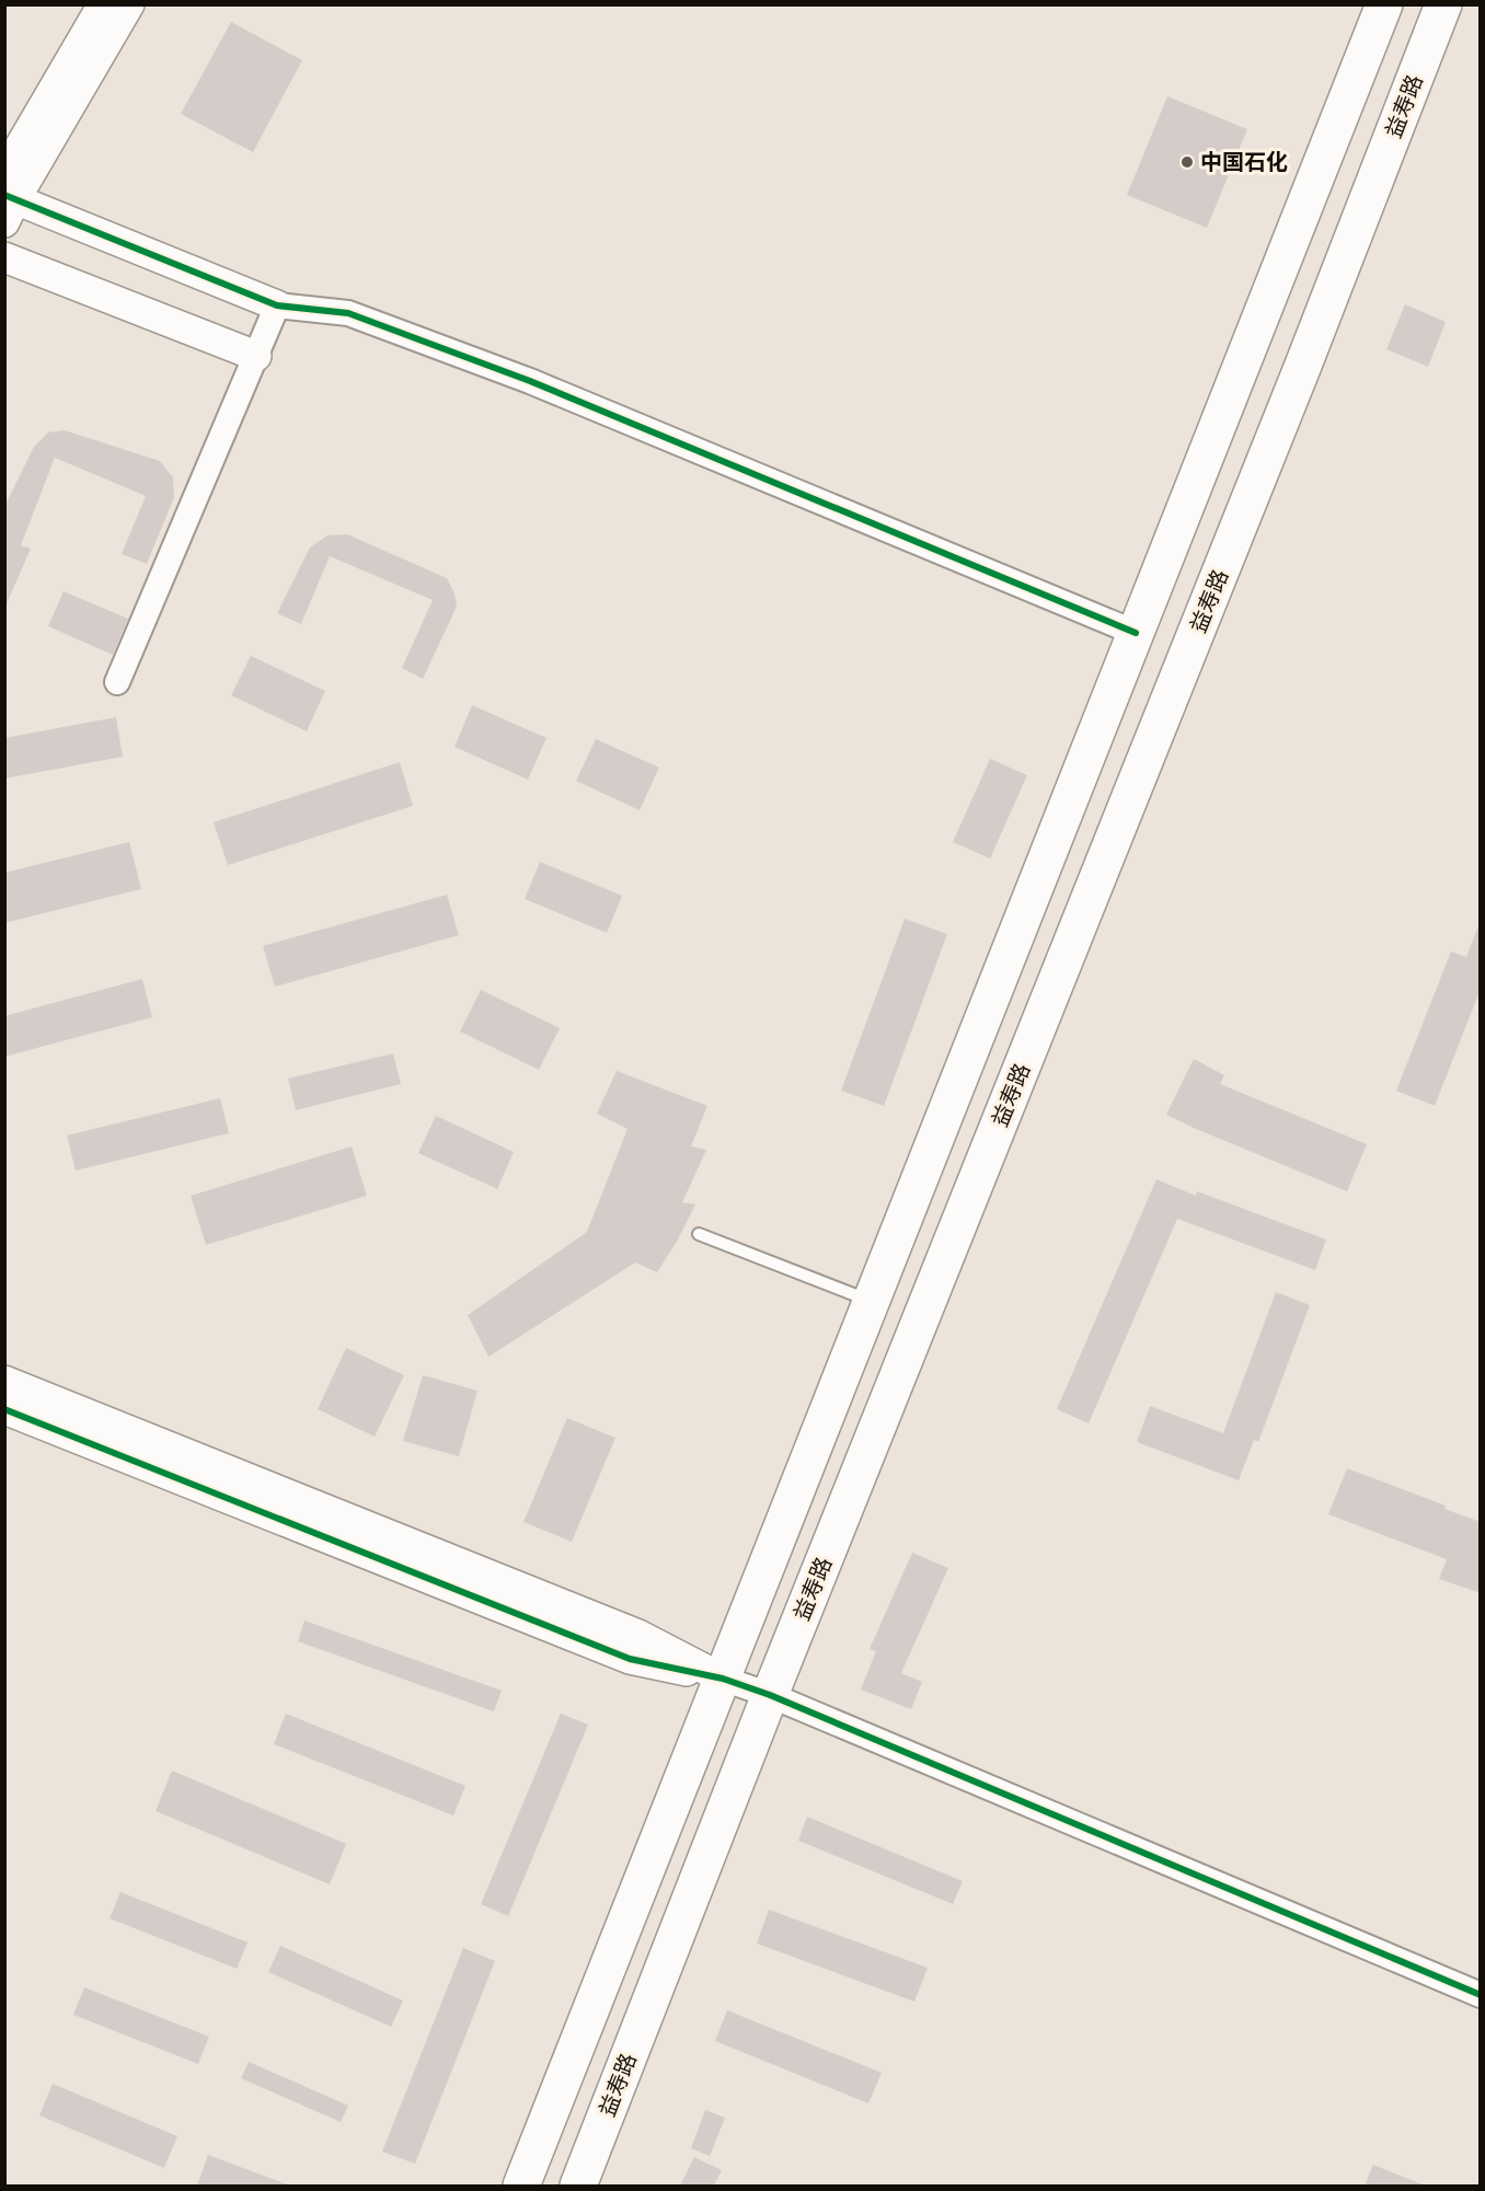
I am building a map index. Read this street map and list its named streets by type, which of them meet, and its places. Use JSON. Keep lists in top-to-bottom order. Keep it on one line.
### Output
{"streets":{"main road":["益寿路"]},"places":["中国石化"]}
